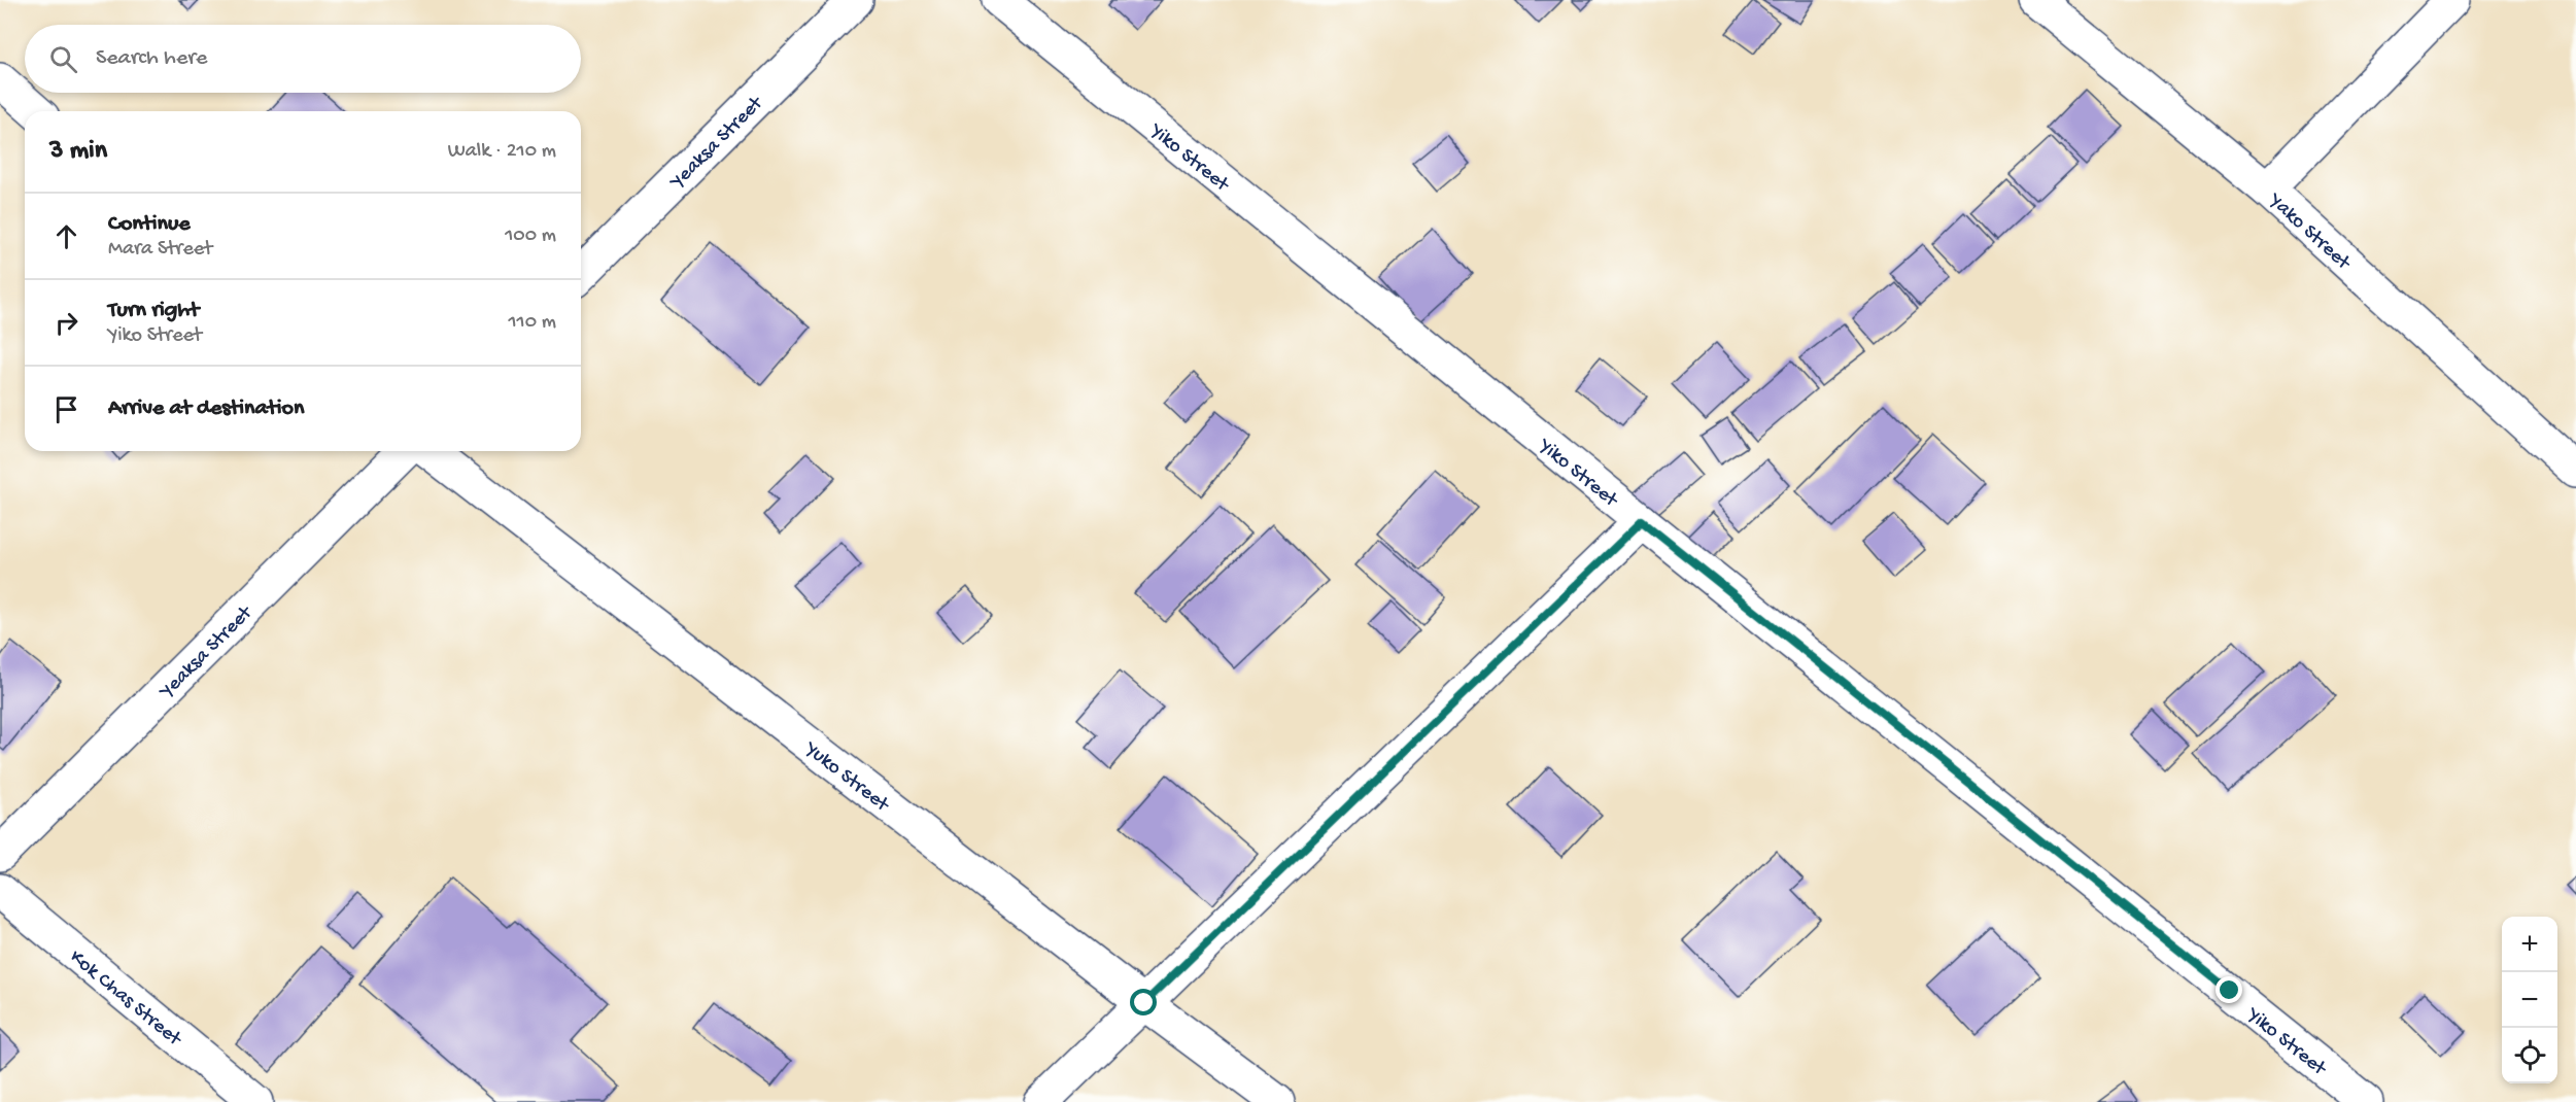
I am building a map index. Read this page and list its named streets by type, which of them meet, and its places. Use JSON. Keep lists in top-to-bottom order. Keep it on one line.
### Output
{"streets":{"street":["Yeaksa Street","Yiko Street","Yako Street","Yuko Street","Kok Chas Street"]},"page":{"search":"Search here","heading":["3 min","Walk · 210 m"],"list":[["Continue","Mara Street","100 m"],["Turn right","Yiko Street","110 m"],"Arrive at destination"],"map_buttons":["+","−"]}}
